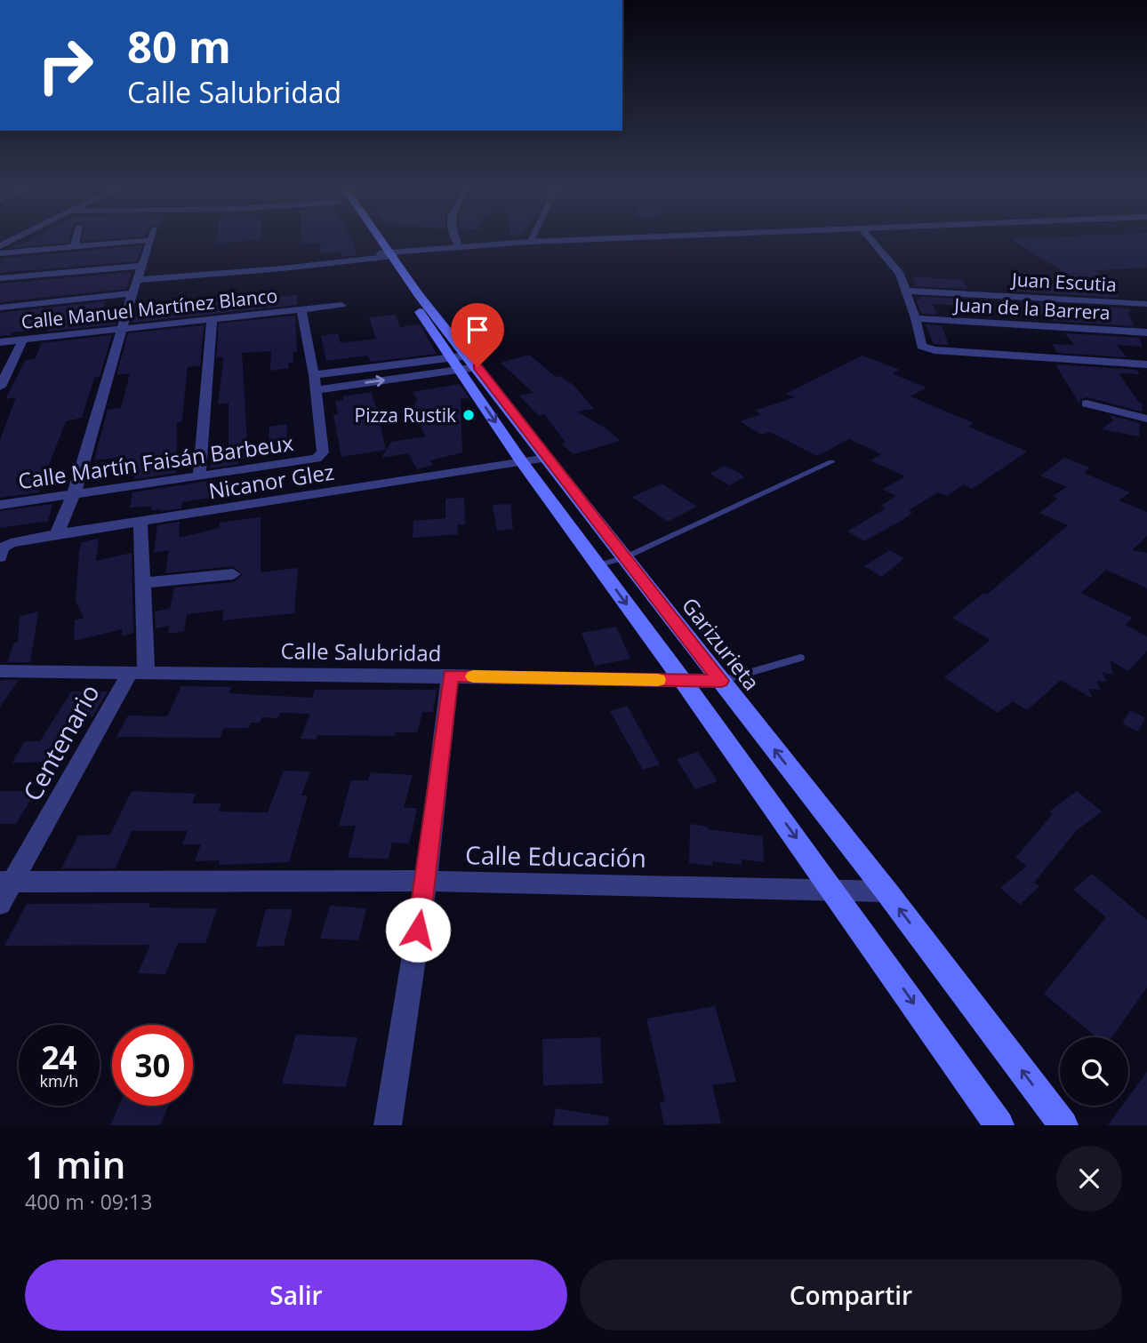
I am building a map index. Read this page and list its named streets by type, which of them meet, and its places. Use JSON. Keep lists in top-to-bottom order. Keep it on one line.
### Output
{"streets":{"main road":["Garizurieta"],"street":["Juan Escutia","Calle Manuel Martínez Blanco","Juan de la Barrera","Calle Martín Faisán Barbeux","Nicanor Glez","Calle Salubridad","Centenario","Calle Educación"]},"crossings":[["Nicanor Glez","Garizurieta"],["Garizurieta","Calle Salubridad"],["Garizurieta","Calle Educación"],["Calle Salubridad","Centenario"],["Centenario","Calle Educación"]],"places":["Pizza Rustik"],"page":{"turn":["80 m","Calle Salubridad"],"speed":"24 km/h","limit":"30","heading":["1 min","400 m · 09:13"],"buttons":["Salir","Compartir"]}}
